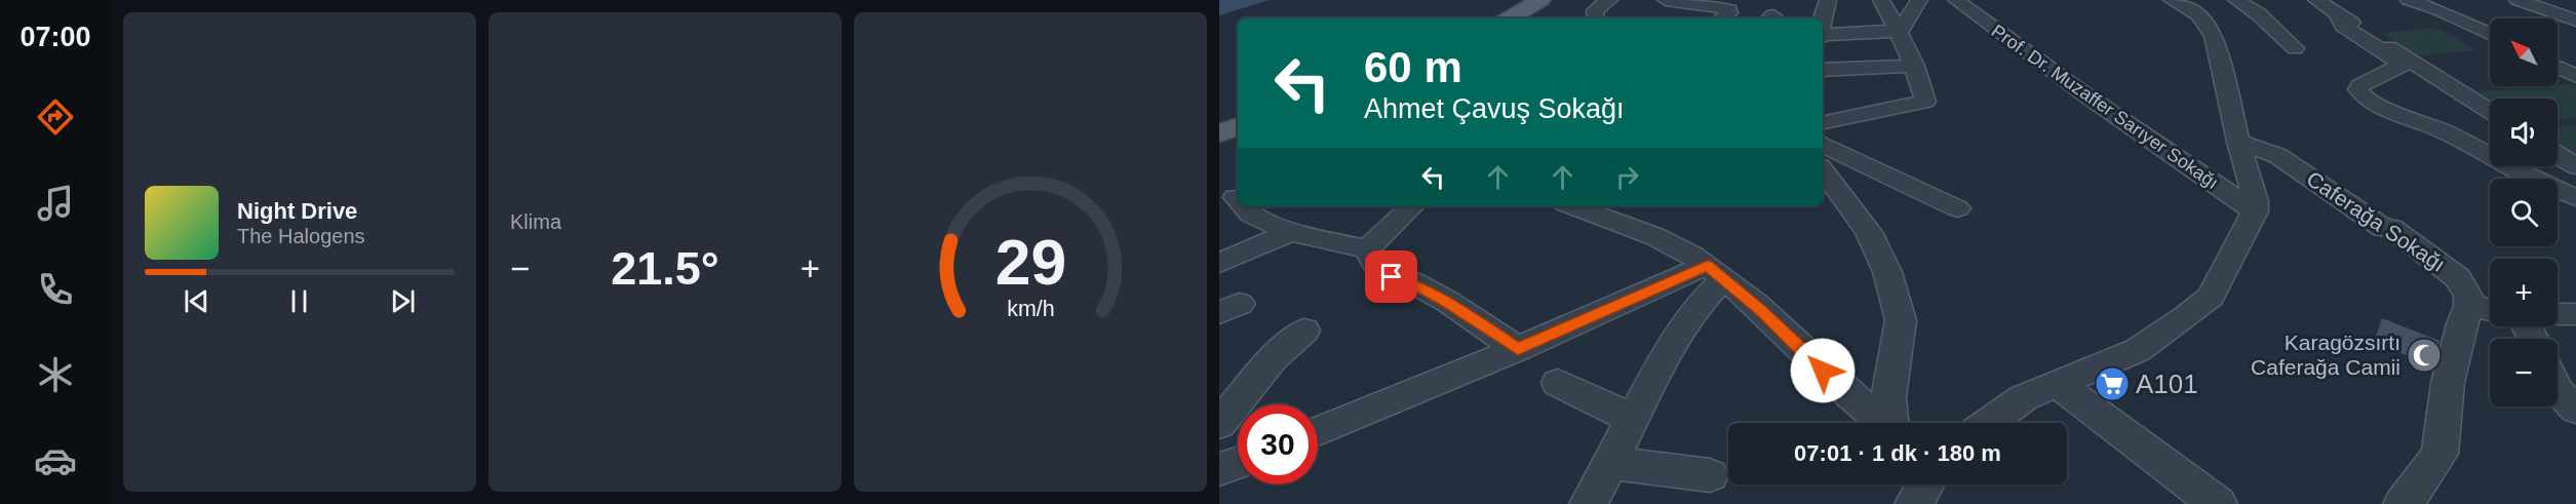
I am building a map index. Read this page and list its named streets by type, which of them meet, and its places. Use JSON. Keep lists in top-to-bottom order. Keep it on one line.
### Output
{"streets":{"street":["Prof. Dr. Muzaffer Sarıyer Sokağı","Caferağa Sokağı"]},"places":{"mosque":["Karagözsırtı Caferağa Camii"],"supermarket":["A101"]},"north":"top left","page":{"tabs":"07:00","tile":"Klima","map_buttons":["+","−"],"turn":["60 m","Ahmet Çavuş Sokağı"],"song":["Night Drive","The Halogens"],"heat":["−","21.5°","+"],"limit":"30","trip":"07:01 · 1 dk · 180 m","gauge":["29","km/h"]}}
